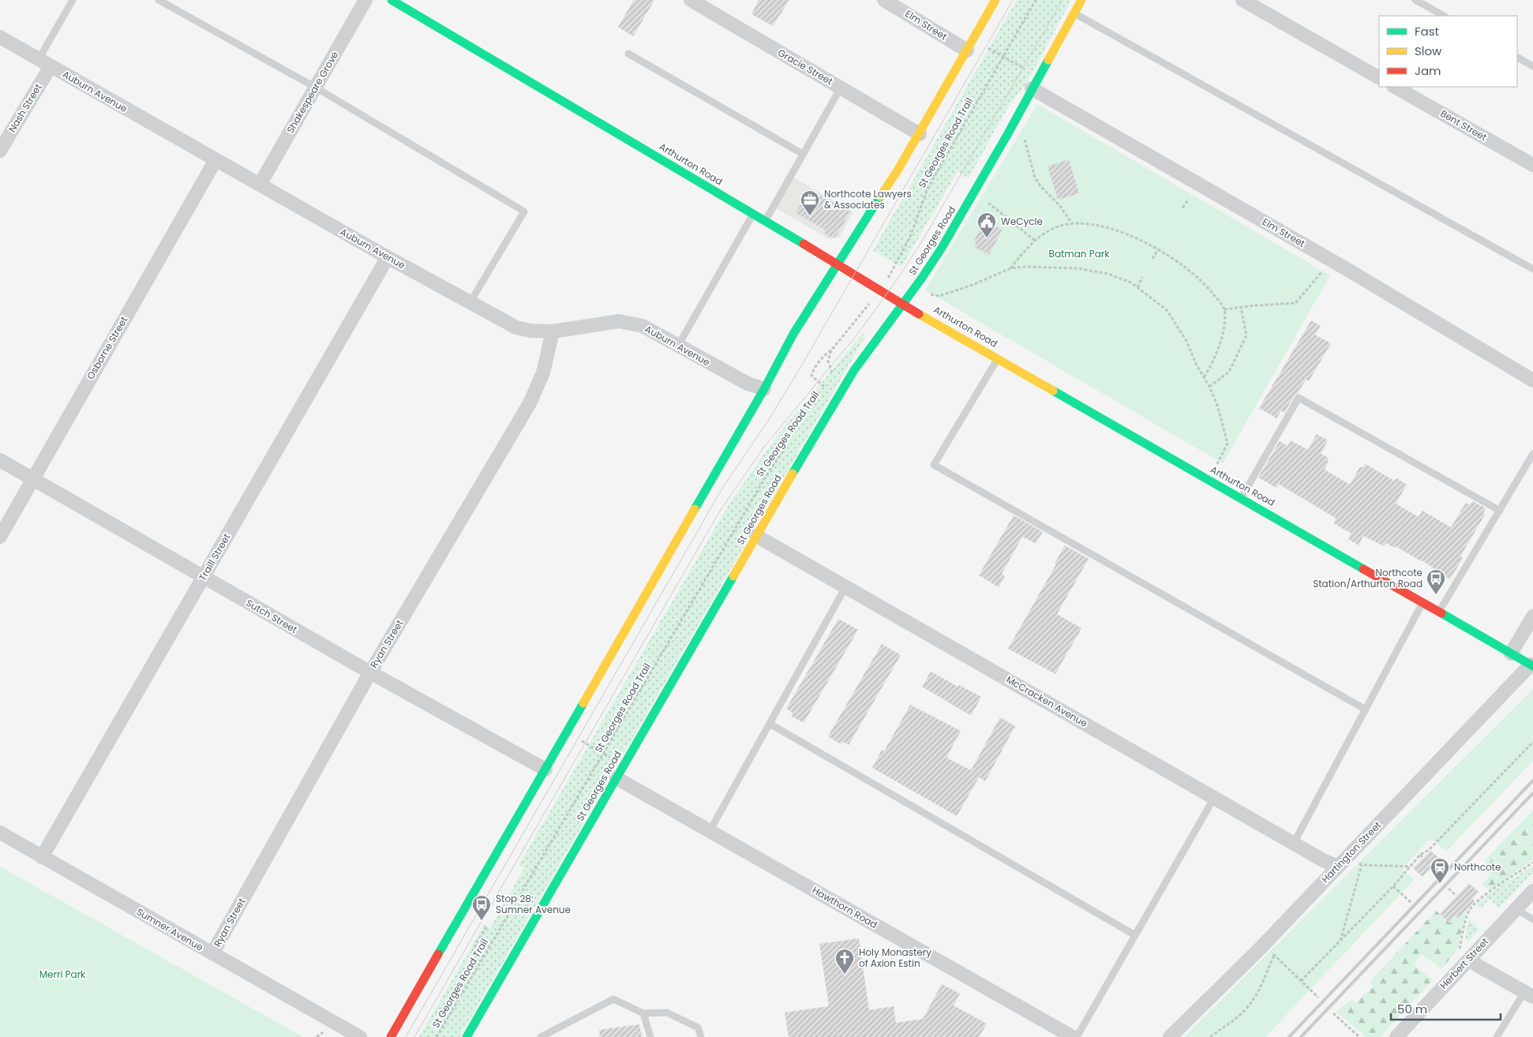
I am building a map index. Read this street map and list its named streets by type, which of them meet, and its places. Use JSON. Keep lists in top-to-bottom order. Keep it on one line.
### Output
{"streets":{"main road":["Arthurton Road","St Georges Road"],"street":["Elm Street","Gracie Street","Auburn Avenue","Shakespeare Grove","Nash Street","Bent Street","Osborne Street","Traill Street","Sutch Street","Ryan Street","McCracken Avenue","Hartington Street","Hawthorn Road","Sumner Avenue","Herbert Street"],"path":["St Georges Road Trail"]},"crossings":[["Elm Street","St Georges Road"],["Auburn Avenue","Shakespeare Grove"],["Auburn Avenue","Nash Street"],["Auburn Avenue","Osborne Street"],["Auburn Avenue","Traill Street"],["Auburn Avenue","Ryan Street"],["St Georges Road Trail","Arthurton Road"],["Arthurton Road","St Georges Road"],["Arthurton Road","Hartington Street"],["St Georges Road","McCracken Avenue"],["St Georges Road","Hawthorn Road"],["Osborne Street","Sutch Street"],["Traill Street","Sutch Street"],["Traill Street","Sumner Avenue"],["Sutch Street","Ryan Street"],["Ryan Street","Sumner Avenue"],["McCracken Avenue","Hartington Street"]],"parks":["Batman Park","Merri Park"],"places":{"office":["Northcote Lawyers & Associates"],"public building":["WeCycle"],"bus stop":["Northcote Station/Arthurton Road","Stop 28: Sumner Avenue"],"station":["Northcote"],"church":["Holy Monastery of Axion Estin"]},"legend":["Fast","Slow","Jam"],"scale_bar":"50 m"}
